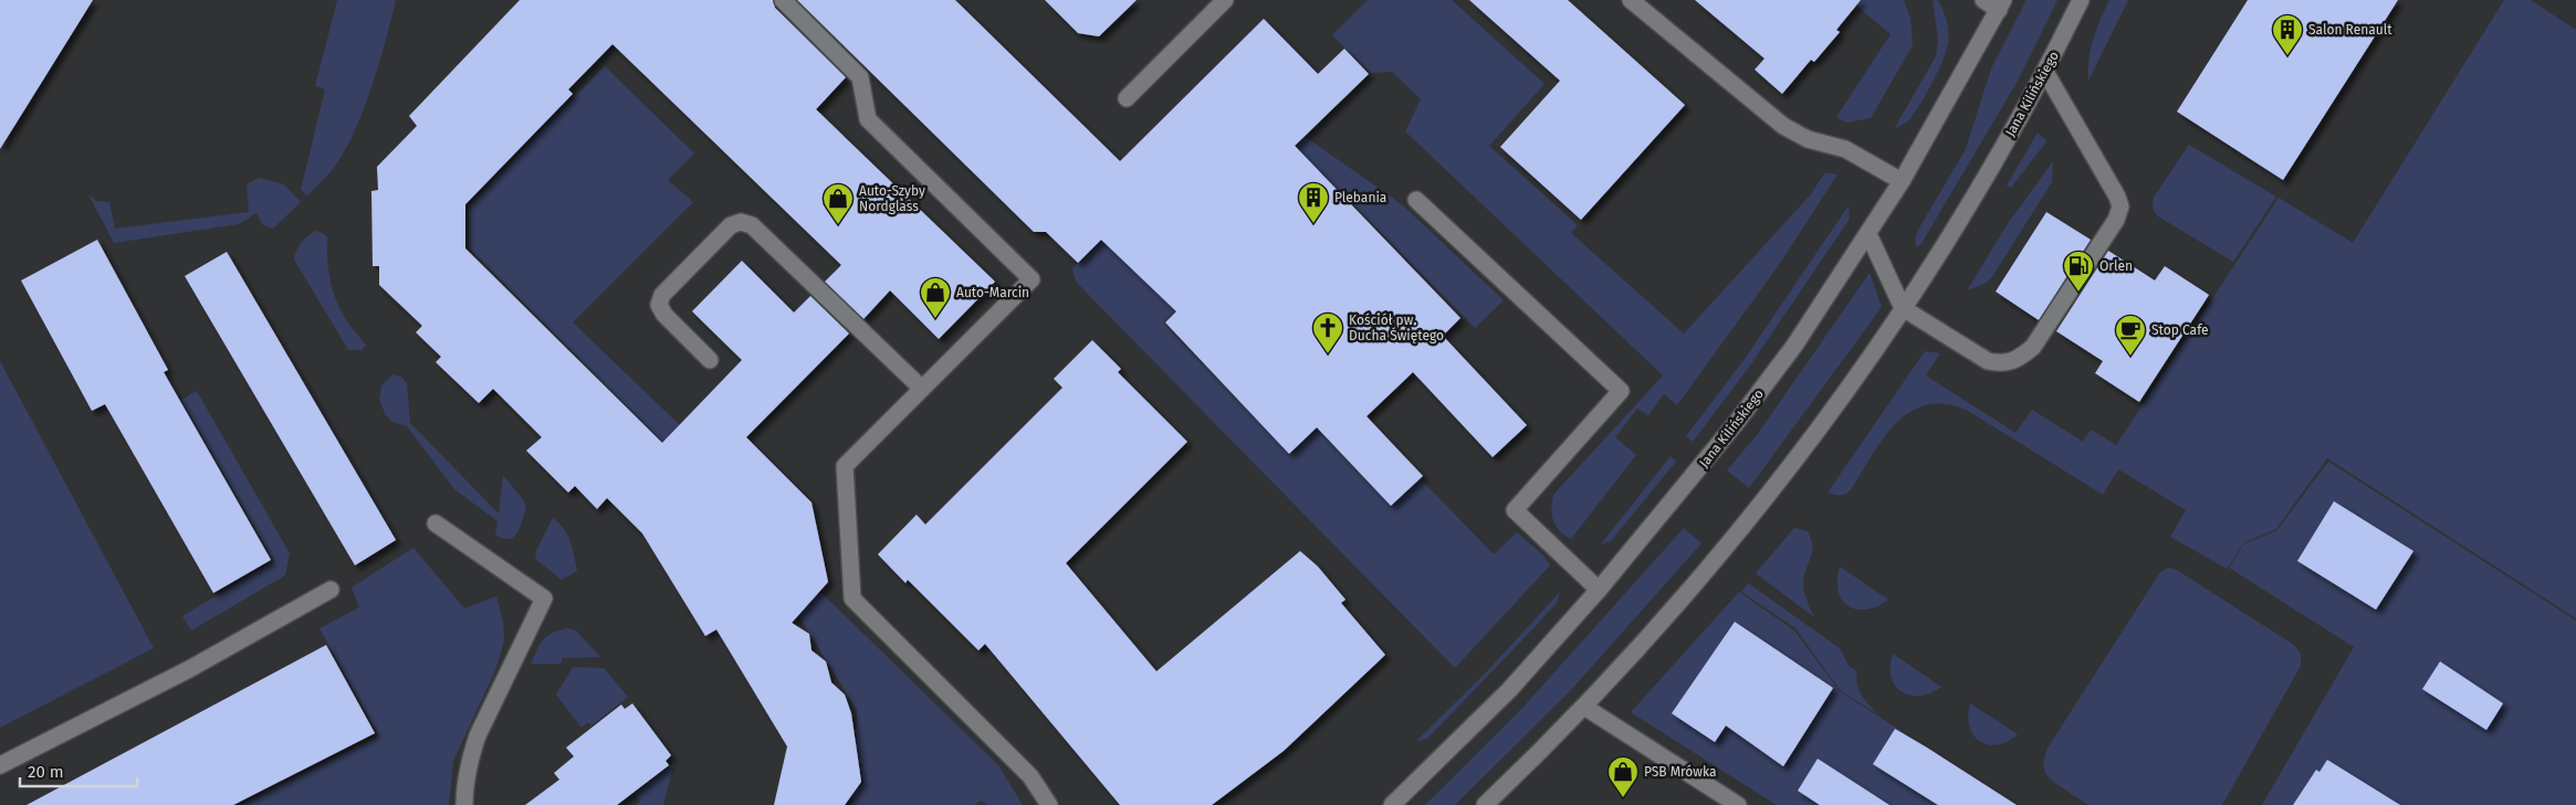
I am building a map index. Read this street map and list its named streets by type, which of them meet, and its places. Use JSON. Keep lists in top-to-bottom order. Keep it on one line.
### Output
{"streets":{"street":["Jana Kilińskiego"]},"places":{"building":["Salon Renault","Plebania"],"shop":["Auto-Szyby Nordglass","Auto-Marcin","PSB Mrówka"],"fuel station":["Orlen"],"church":["Kościół pw. Ducha Świętego"],"cafe":["Stop Cafe"]},"scale_bar":"20 m"}
